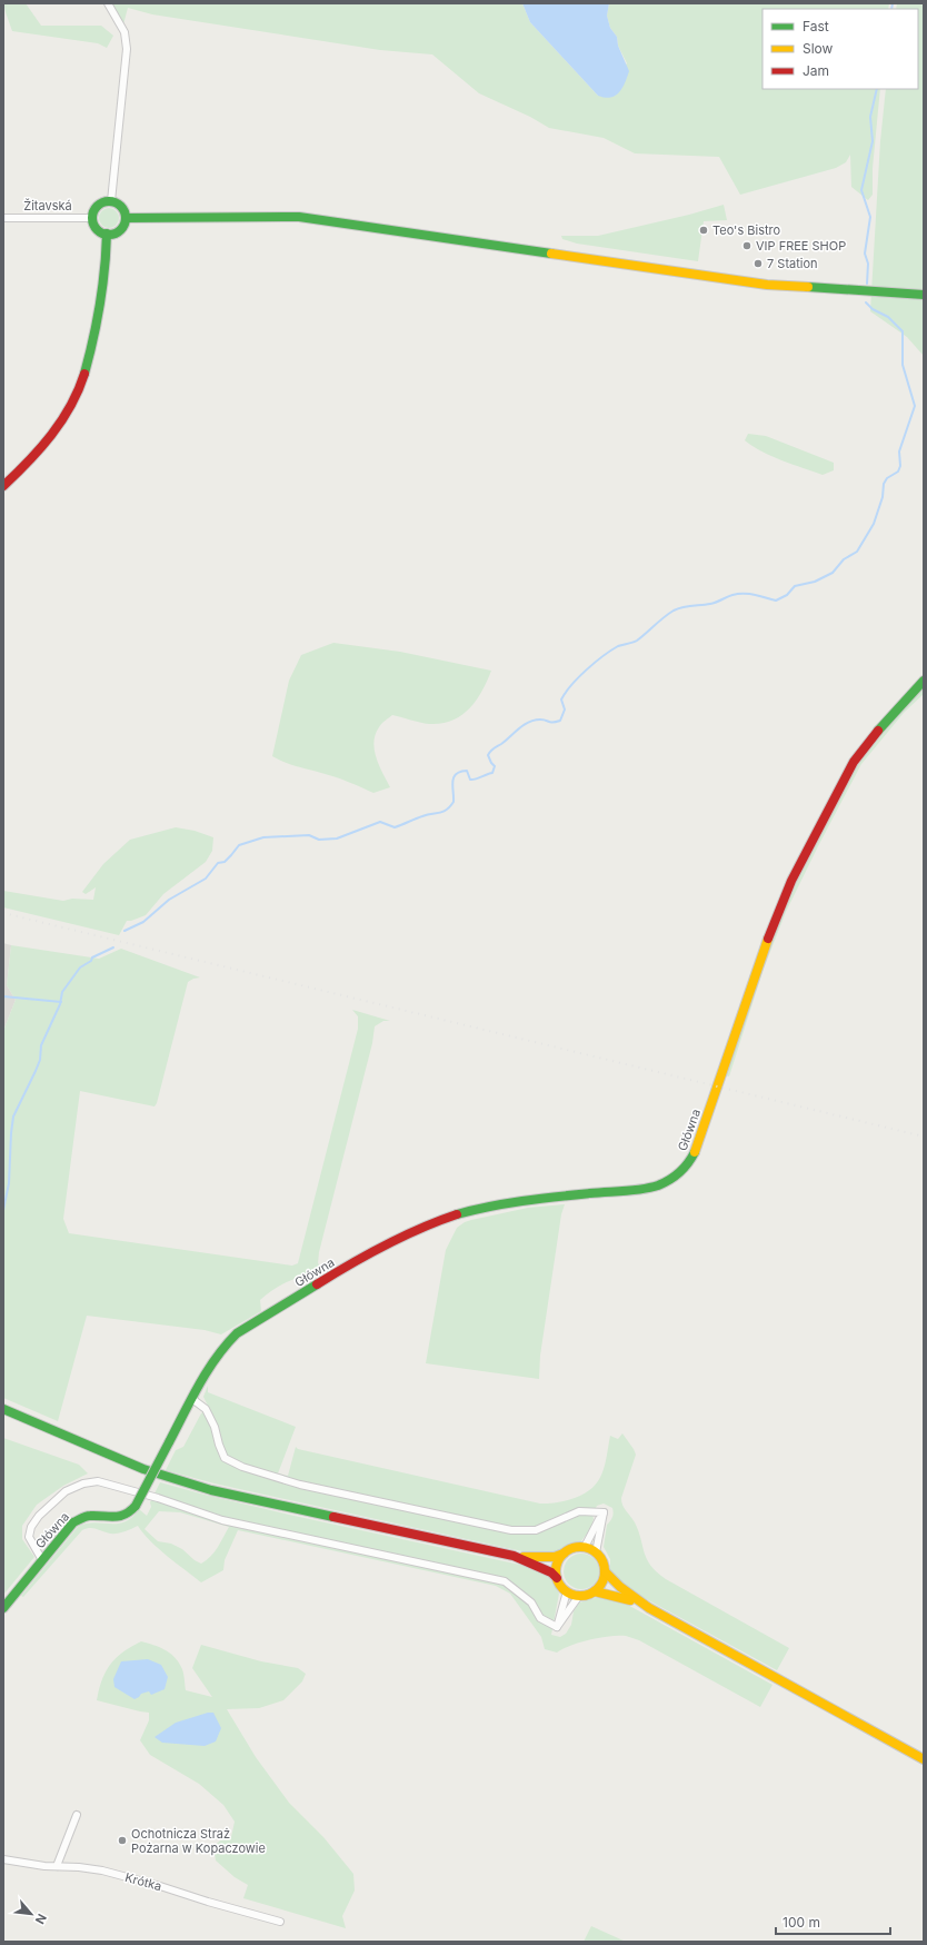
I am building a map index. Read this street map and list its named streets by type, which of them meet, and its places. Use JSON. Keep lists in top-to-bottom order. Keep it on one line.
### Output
{"streets":{"main road":["Główna"],"street":["Žitavská","Krótka"]},"places":["Teo's Bistro","VIP FREE SHOP","7 Station","Ochotnicza Straż Pożarna w Kopaczowie"],"legend":["Fast","Slow","Jam"],"scale_bar":"100 m","north":"bottom right"}
